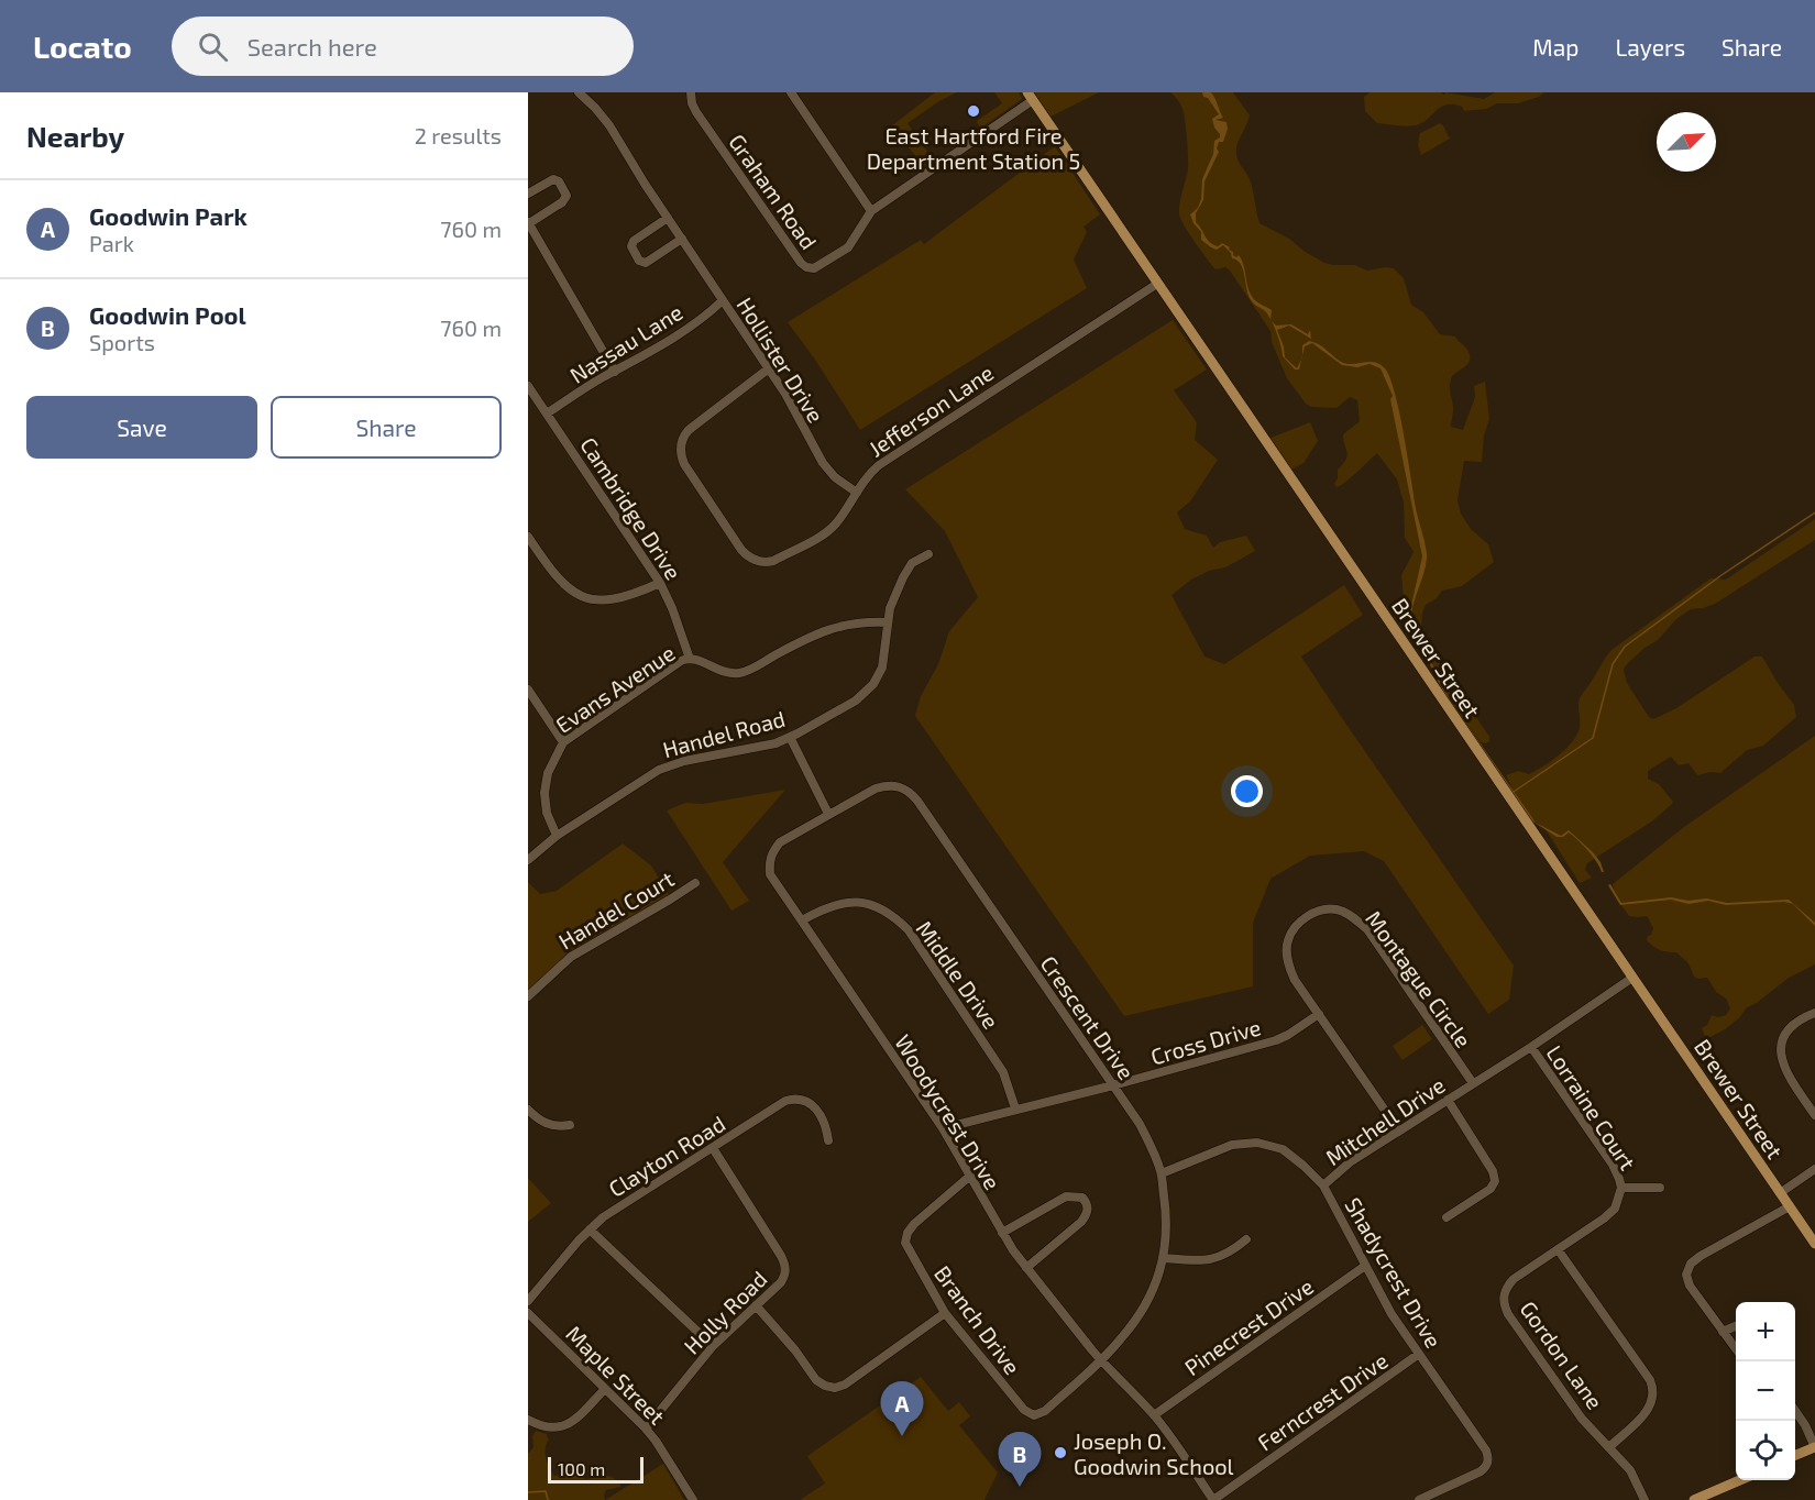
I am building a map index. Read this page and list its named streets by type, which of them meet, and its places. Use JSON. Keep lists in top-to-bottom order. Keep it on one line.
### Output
{"streets":{"main road":["Brewer Street"],"street":["Graham Road","Nassau Lane","Hollister Drive","Jefferson Lane","Cambridge Drive","Evans Avenue","Handel Road","Handel Court","Middle Drive","Montague Circle","Crescent Drive","Cross Drive","Lorraine Court","Woodycrest Drive","Mitchell Drive","Clayton Road","Shadycrest Drive","Holly Road","Branch Drive","Pinecrest Drive","Gordon Lane","Maple Street","Ferncrest Drive"]},"crossings":[["Graham Road","Brewer Street"],["Nassau Lane","Hollister Drive"],["Nassau Lane","Cambridge Drive"],["Hollister Drive","Jefferson Lane"],["Jefferson Lane","Brewer Street"],["Cambridge Drive","Evans Avenue"],["Brewer Street","Mitchell Drive"],["Evans Avenue","Handel Road"],["Middle Drive","Cross Drive"],["Middle Drive","Woodycrest Drive"],["Montague Circle","Cross Drive"],["Montague Circle","Mitchell Drive"],["Crescent Drive","Cross Drive"],["Crescent Drive","Woodycrest Drive"],["Crescent Drive","Shadycrest Drive"],["Crescent Drive","Branch Drive"],["Cross Drive","Woodycrest Drive"],["Lorraine Court","Mitchell Drive"],["Lorraine Court","Gordon Lane"],["Woodycrest Drive","Branch Drive"],["Woodycrest Drive","Pinecrest Drive"],["Woodycrest Drive","Ferncrest Drive"],["Mitchell Drive","Shadycrest Drive"],["Clayton Road","Holly Road"],["Shadycrest Drive","Pinecrest Drive"],["Shadycrest Drive","Ferncrest Drive"],["Holly Road","Maple Street"]],"places":["East Hartford Fire Department Station 5","Joseph O. Goodwin School"],"scale_bar":"100 m","north":"top right","page":{"header":"Locato","search":"Search here","nav":["Map","Layers","Share"],"heading":["Nearby","2 results"],"list":[{"mark":"A","name":"Goodwin Park","note":"Park","value":"760 m"},{"mark":"B","name":"Goodwin Pool","note":"Sports","value":"760 m"}],"buttons":["Save","Share"],"map_buttons":["+","−"],"pins":["A","B"],"scale":"100 m"}}
